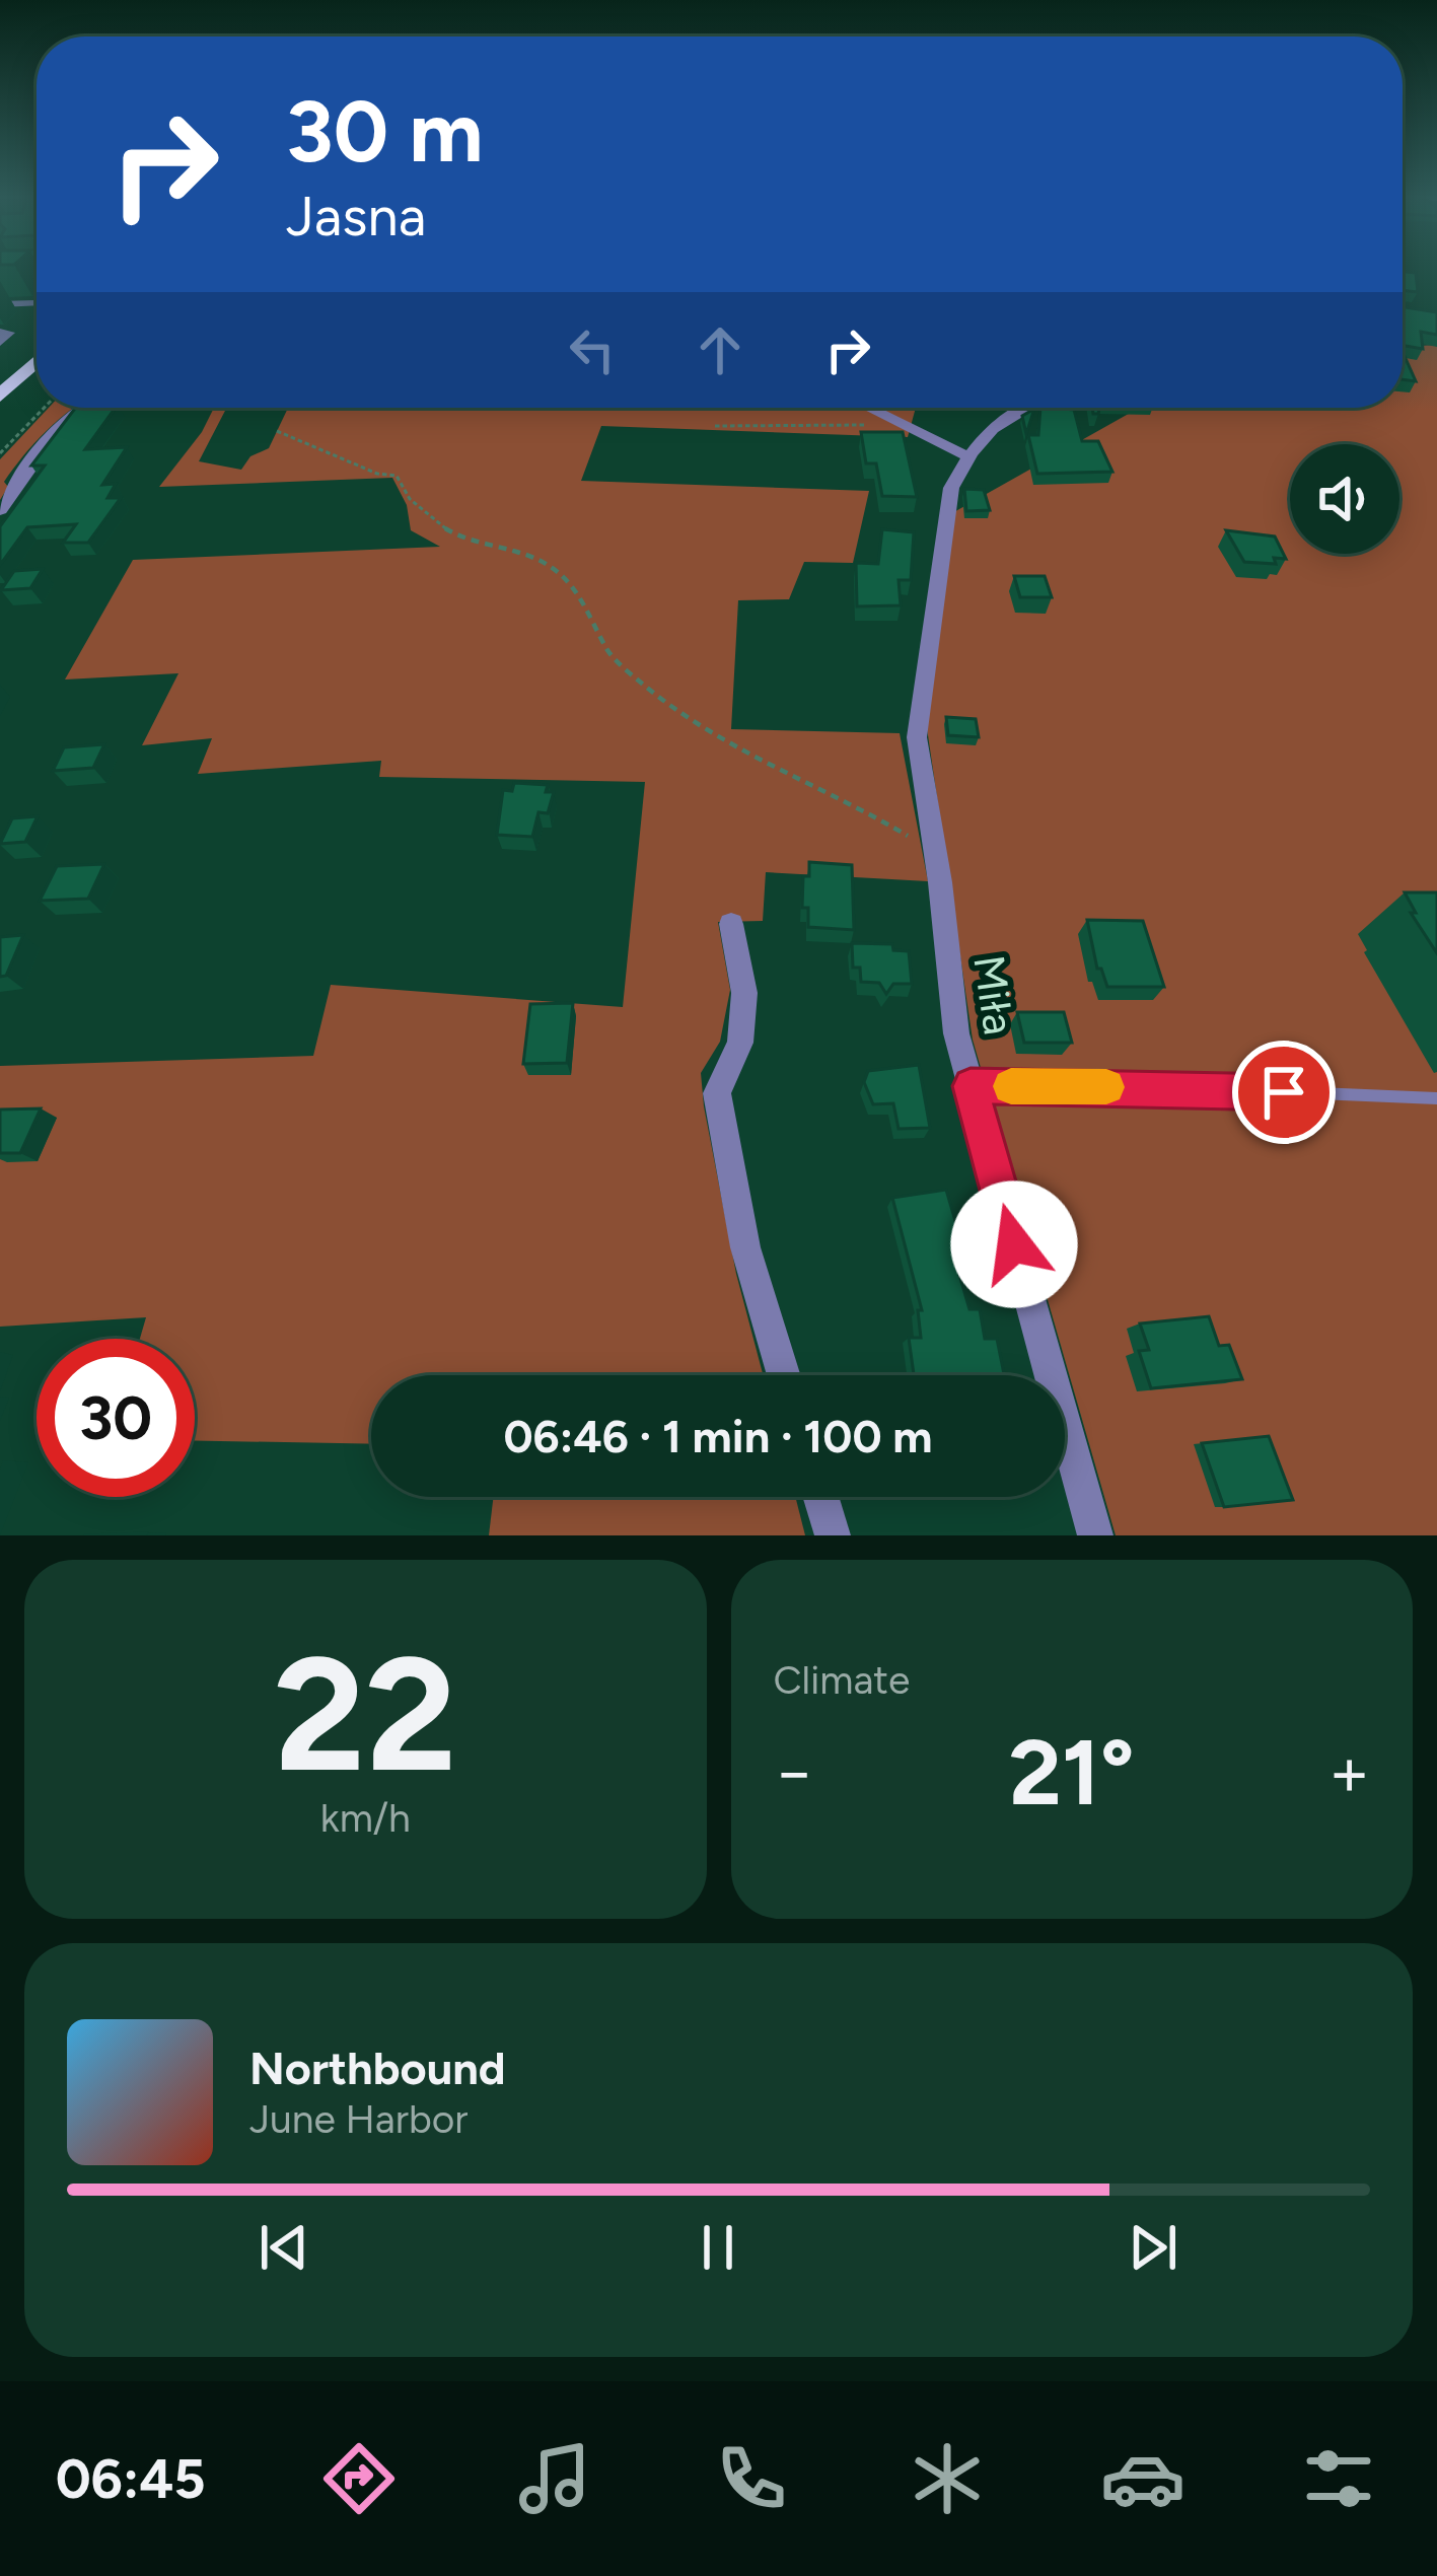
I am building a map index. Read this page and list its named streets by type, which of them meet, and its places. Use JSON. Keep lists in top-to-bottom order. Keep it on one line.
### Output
{"streets":{"street":["Miła"]},"page":{"turn":["30 m","Jasna"],"limit":"30","trip":"06:46 · 1 min · 100 m","tile":[["22","km/h"],"Climate"],"heat":["−","21°","+"],"song":["Northbound","June Harbor"],"tabs":"06:45"}}
